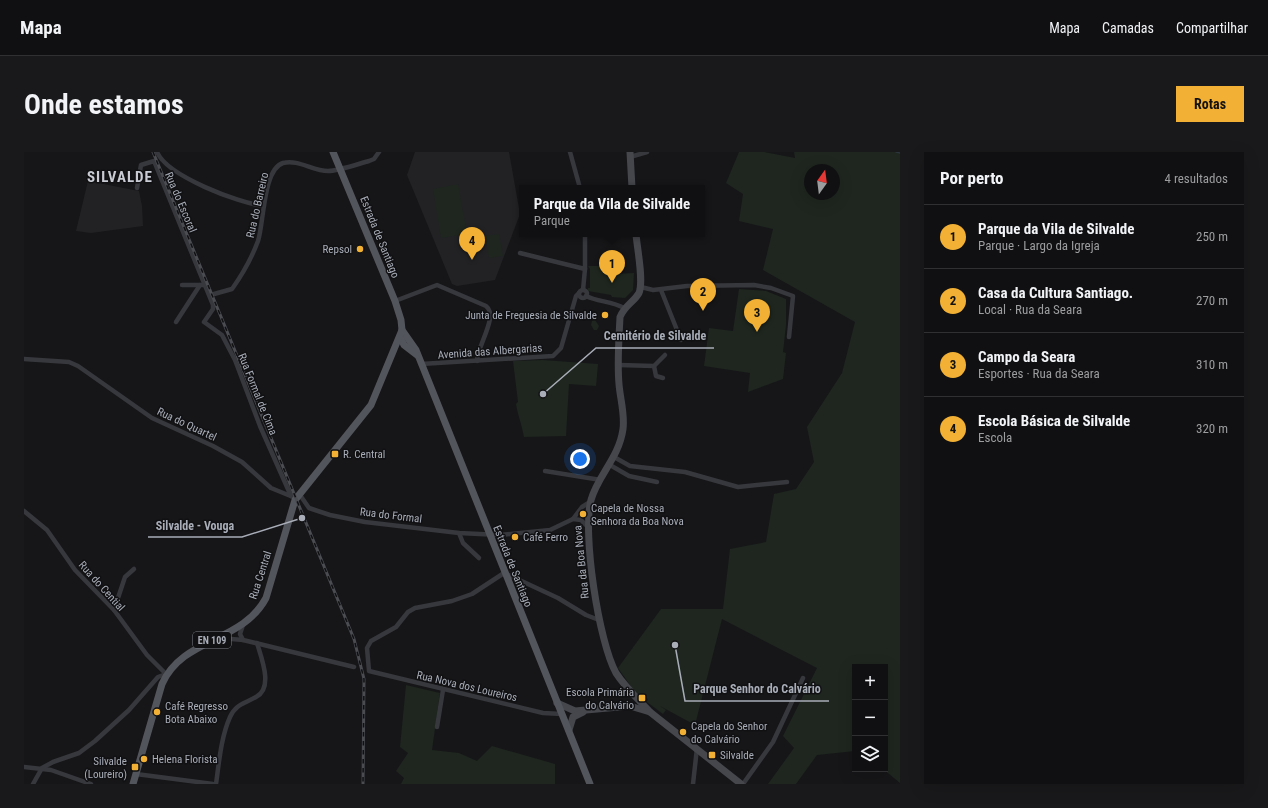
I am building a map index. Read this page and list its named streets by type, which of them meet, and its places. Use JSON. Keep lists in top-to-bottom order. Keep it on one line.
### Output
{"streets":{"main road":["Estrada de Santiago","Rua da Boa Nova","Rua Central","EN 109"],"street":["Rua do Escoral","Rua do Barreiro","Avenida das Albergarias","Rua Formal de Cima","Rua do Quartel","Rua do Formal","Rua do Cential","Rua Nova dos Loureiros"]},"crossings":[["Rua do Escoral","Rua Formal de Cima"],["Rua do Barreiro","Estrada de Santiago"],["Estrada de Santiago","Avenida das Albergarias"],["Estrada de Santiago","Rua do Formal"],["Estrada de Santiago","Rua Central"],["Estrada de Santiago","Rua Nova dos Loureiros"],["Rua Formal de Cima","Rua do Quartel"],["Rua Formal de Cima","Rua do Formal"],["Rua Formal de Cima","Rua Central"],["Rua do Quartel","Rua do Formal"],["Rua do Quartel","Rua Central"],["Rua do Formal","Rua da Boa Nova"],["Rua do Formal","Rua Central"],["Rua Central","Rua do Cential"]],"districts":["SILVALDE"],"places":{"other":["Repsol","Junta de Freguesia de Silvalde","Cemitério de Silvalde","Capela de Nossa Senhora da Boa Nova","Silvalde - Vouga","Café Ferro","Parque Senhor do Calvário","Café Regresso Bota Abaixo","Capela do Senhor do Calvário","Helena Florista"],"transit":["R. Central","Escola Primária do Calvário","Silvalde","Silvalde (Loureiro)"]},"north":"top","page":{"header":"Mapa","nav":["Mapa","Camadas","Compartilhar"],"buttons":"Rotas","title":"Onde estamos","heading":["Por perto","4 resultados"],"popup":["Parque da Vila de Silvalde","Parque"],"list":[{"mark":"1","name":"Parque da Vila de Silvalde","note":"Parque · Largo da Igreja","value":"250 m"},{"mark":"2","name":"Casa da Cultura Santiago.","note":"Local · Rua da Seara","value":"270 m"},{"mark":"3","name":"Campo da Seara","note":"Esportes · Rua da Seara","value":"310 m"},{"mark":"4","name":"Escola Básica de Silvalde","note":"Escola","value":"320 m"}],"pins":["4","1","2","3"],"map_buttons":["+","−"]}}
